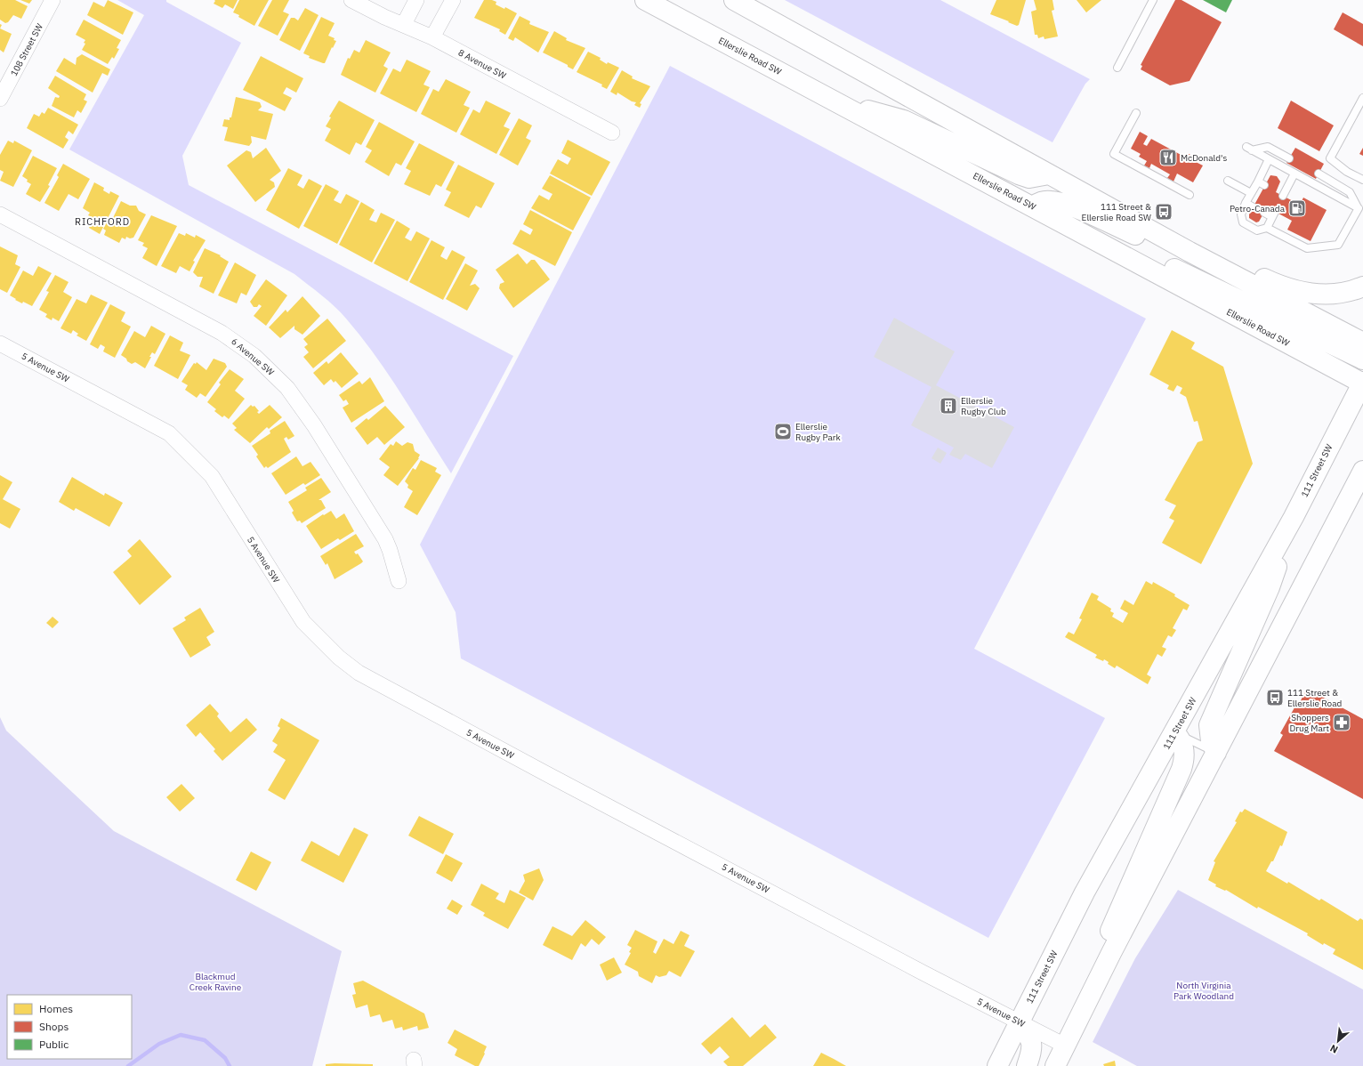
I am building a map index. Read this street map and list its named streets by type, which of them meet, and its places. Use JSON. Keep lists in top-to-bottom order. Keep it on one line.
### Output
{"streets":{"main road":["Ellerslie Road SW","111 Street SW"],"street":["108 Street SW","8 Avenue SW","6 Avenue SW","5 Avenue SW"]},"crossings":[["Ellerslie Road SW","111 Street SW"],["5 Avenue SW","111 Street SW"]],"districts":["RICHFORD"],"parks":["Blackmud Creek Ravine","North Virginia Park Woodland"],"places":{"restaurant":["McDonald's"],"fuel station":["Petro-Canada"],"bus stop":["111 Street & Ellerslie Road SW","111 Street & Ellerslie Road"],"building":["Ellerslie Rugby Club"],"sports":["Ellerslie Rugby Park"],"pharmacy":["Shoppers Drug Mart"]},"legend":["Homes","Shops","Public"],"north":"bottom left"}
